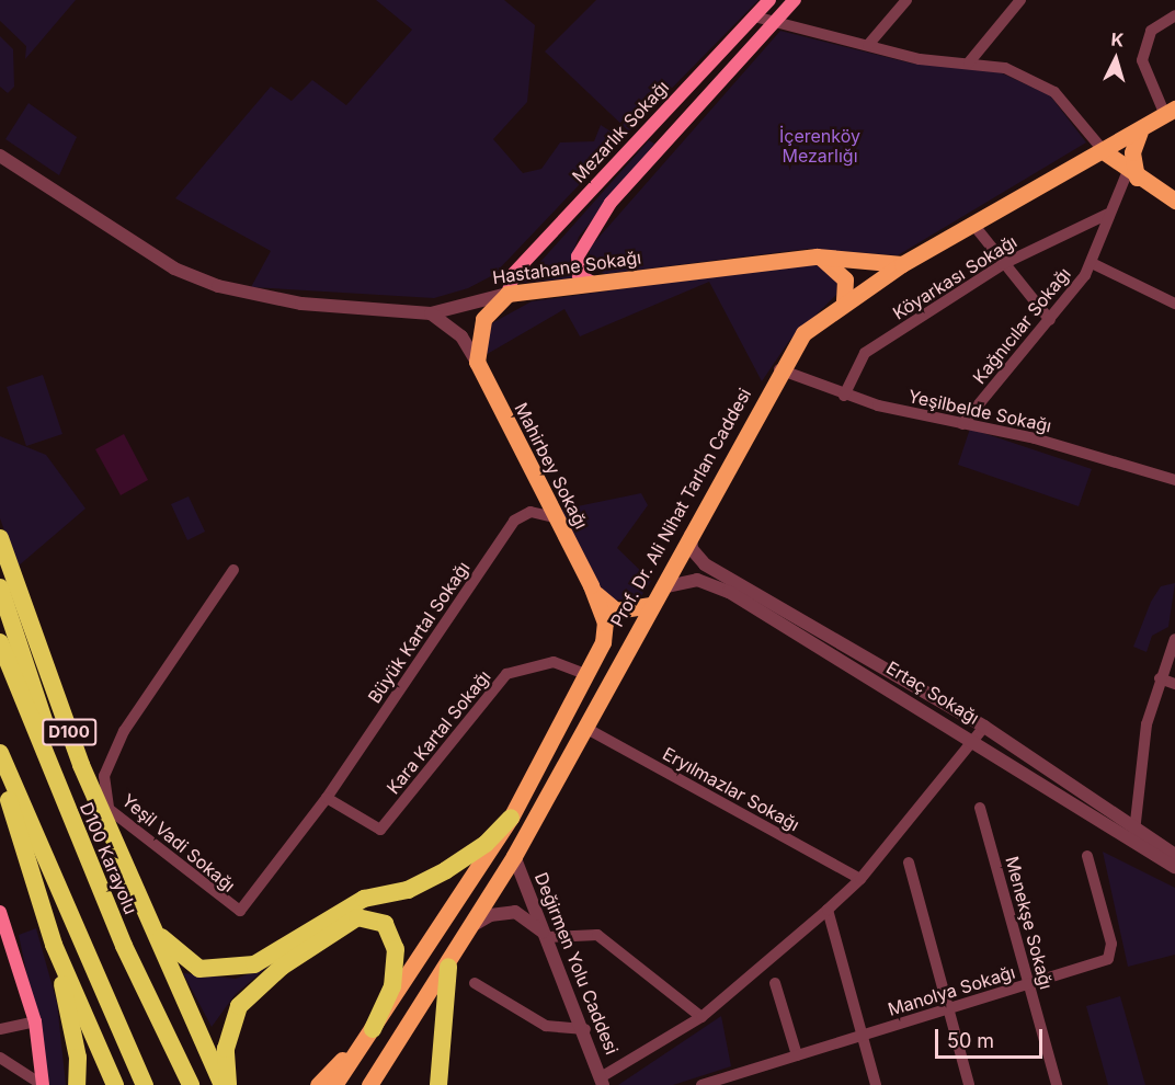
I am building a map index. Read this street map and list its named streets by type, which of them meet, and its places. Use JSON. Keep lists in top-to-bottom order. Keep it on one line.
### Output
{"streets":{"highway":["D100","D100 Karayolu"],"main road":["Mezarlık Sokağı","Hastahane Sokağı","Mahirbey Sokağı","Prof. Dr. Ali Nihat Tarlan Caddesi"],"street":["Köyarkası Sokağı","Kağnıcılar Sokağı","Yeşilbelde Sokağı","Büyük Kartal Sokağı","Ertaç Sokağı","Kara Kartal Sokağı","Eryılmazlar Sokağı","Yeşil Vadi Sokağı","Menekşe Sokağı","Değirmen Yolu Caddesi","Manolya Sokağı"]},"crossings":[["Mezarlık Sokağı","Hastahane Sokağı"],["Hastahane Sokağı","Mahirbey Sokağı"],["Hastahane Sokağı","Prof. Dr. Ali Nihat Tarlan Caddesi"],["Köyarkası Sokağı","Kağnıcılar Sokağı"],["Köyarkası Sokağı","Yeşilbelde Sokağı"],["Kağnıcılar Sokağı","Yeşilbelde Sokağı"],["Yeşilbelde Sokağı","Prof. Dr. Ali Nihat Tarlan Caddesi"],["Mahirbey Sokağı","Prof. Dr. Ali Nihat Tarlan Caddesi"],["Mahirbey Sokağı","Büyük Kartal Sokağı"],["Prof. Dr. Ali Nihat Tarlan Caddesi","Ertaç Sokağı"],["Prof. Dr. Ali Nihat Tarlan Caddesi","Kara Kartal Sokağı"],["Prof. Dr. Ali Nihat Tarlan Caddesi","Eryılmazlar Sokağı"],["Prof. Dr. Ali Nihat Tarlan Caddesi","Değirmen Yolu Caddesi"],["Büyük Kartal Sokağı","Kara Kartal Sokağı"],["Büyük Kartal Sokağı","Yeşil Vadi Sokağı"],["D100","Yeşil Vadi Sokağı"],["Kara Kartal Sokağı","Yeşil Vadi Sokağı"],["Menekşe Sokağı","Manolya Sokağı"]],"parks":["İçerenköy Mezarlığı"],"scale_bar":"50 m","north":"top"}
